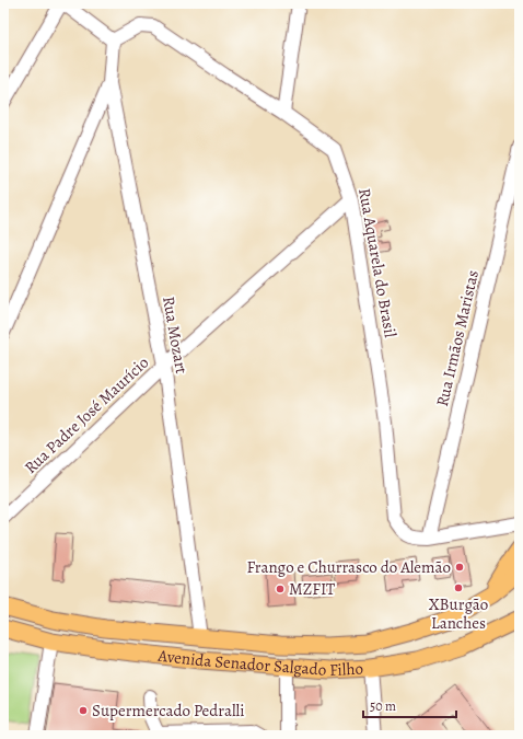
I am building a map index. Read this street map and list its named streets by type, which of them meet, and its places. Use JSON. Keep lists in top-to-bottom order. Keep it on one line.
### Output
{"streets":{"main road":["Avenida Senador Salgado Filho"],"street":["Rua Aquarela do Brasil","Rua Mozart","Rua Irmãos Maristas","Rua Padre José Maurício"]},"crossings":[["Rua Aquarela do Brasil","Rua Mozart"],["Rua Aquarela do Brasil","Rua Irmãos Maristas"],["Rua Aquarela do Brasil","Rua Padre José Maurício"],["Rua Mozart","Rua Padre José Maurício"],["Rua Mozart","Avenida Senador Salgado Filho"]],"places":["Frango e Churrasco do Alemão","XBurgão Lanches","MZFIT","Supermercado Pedralli"],"scale_bar":"50 m"}
